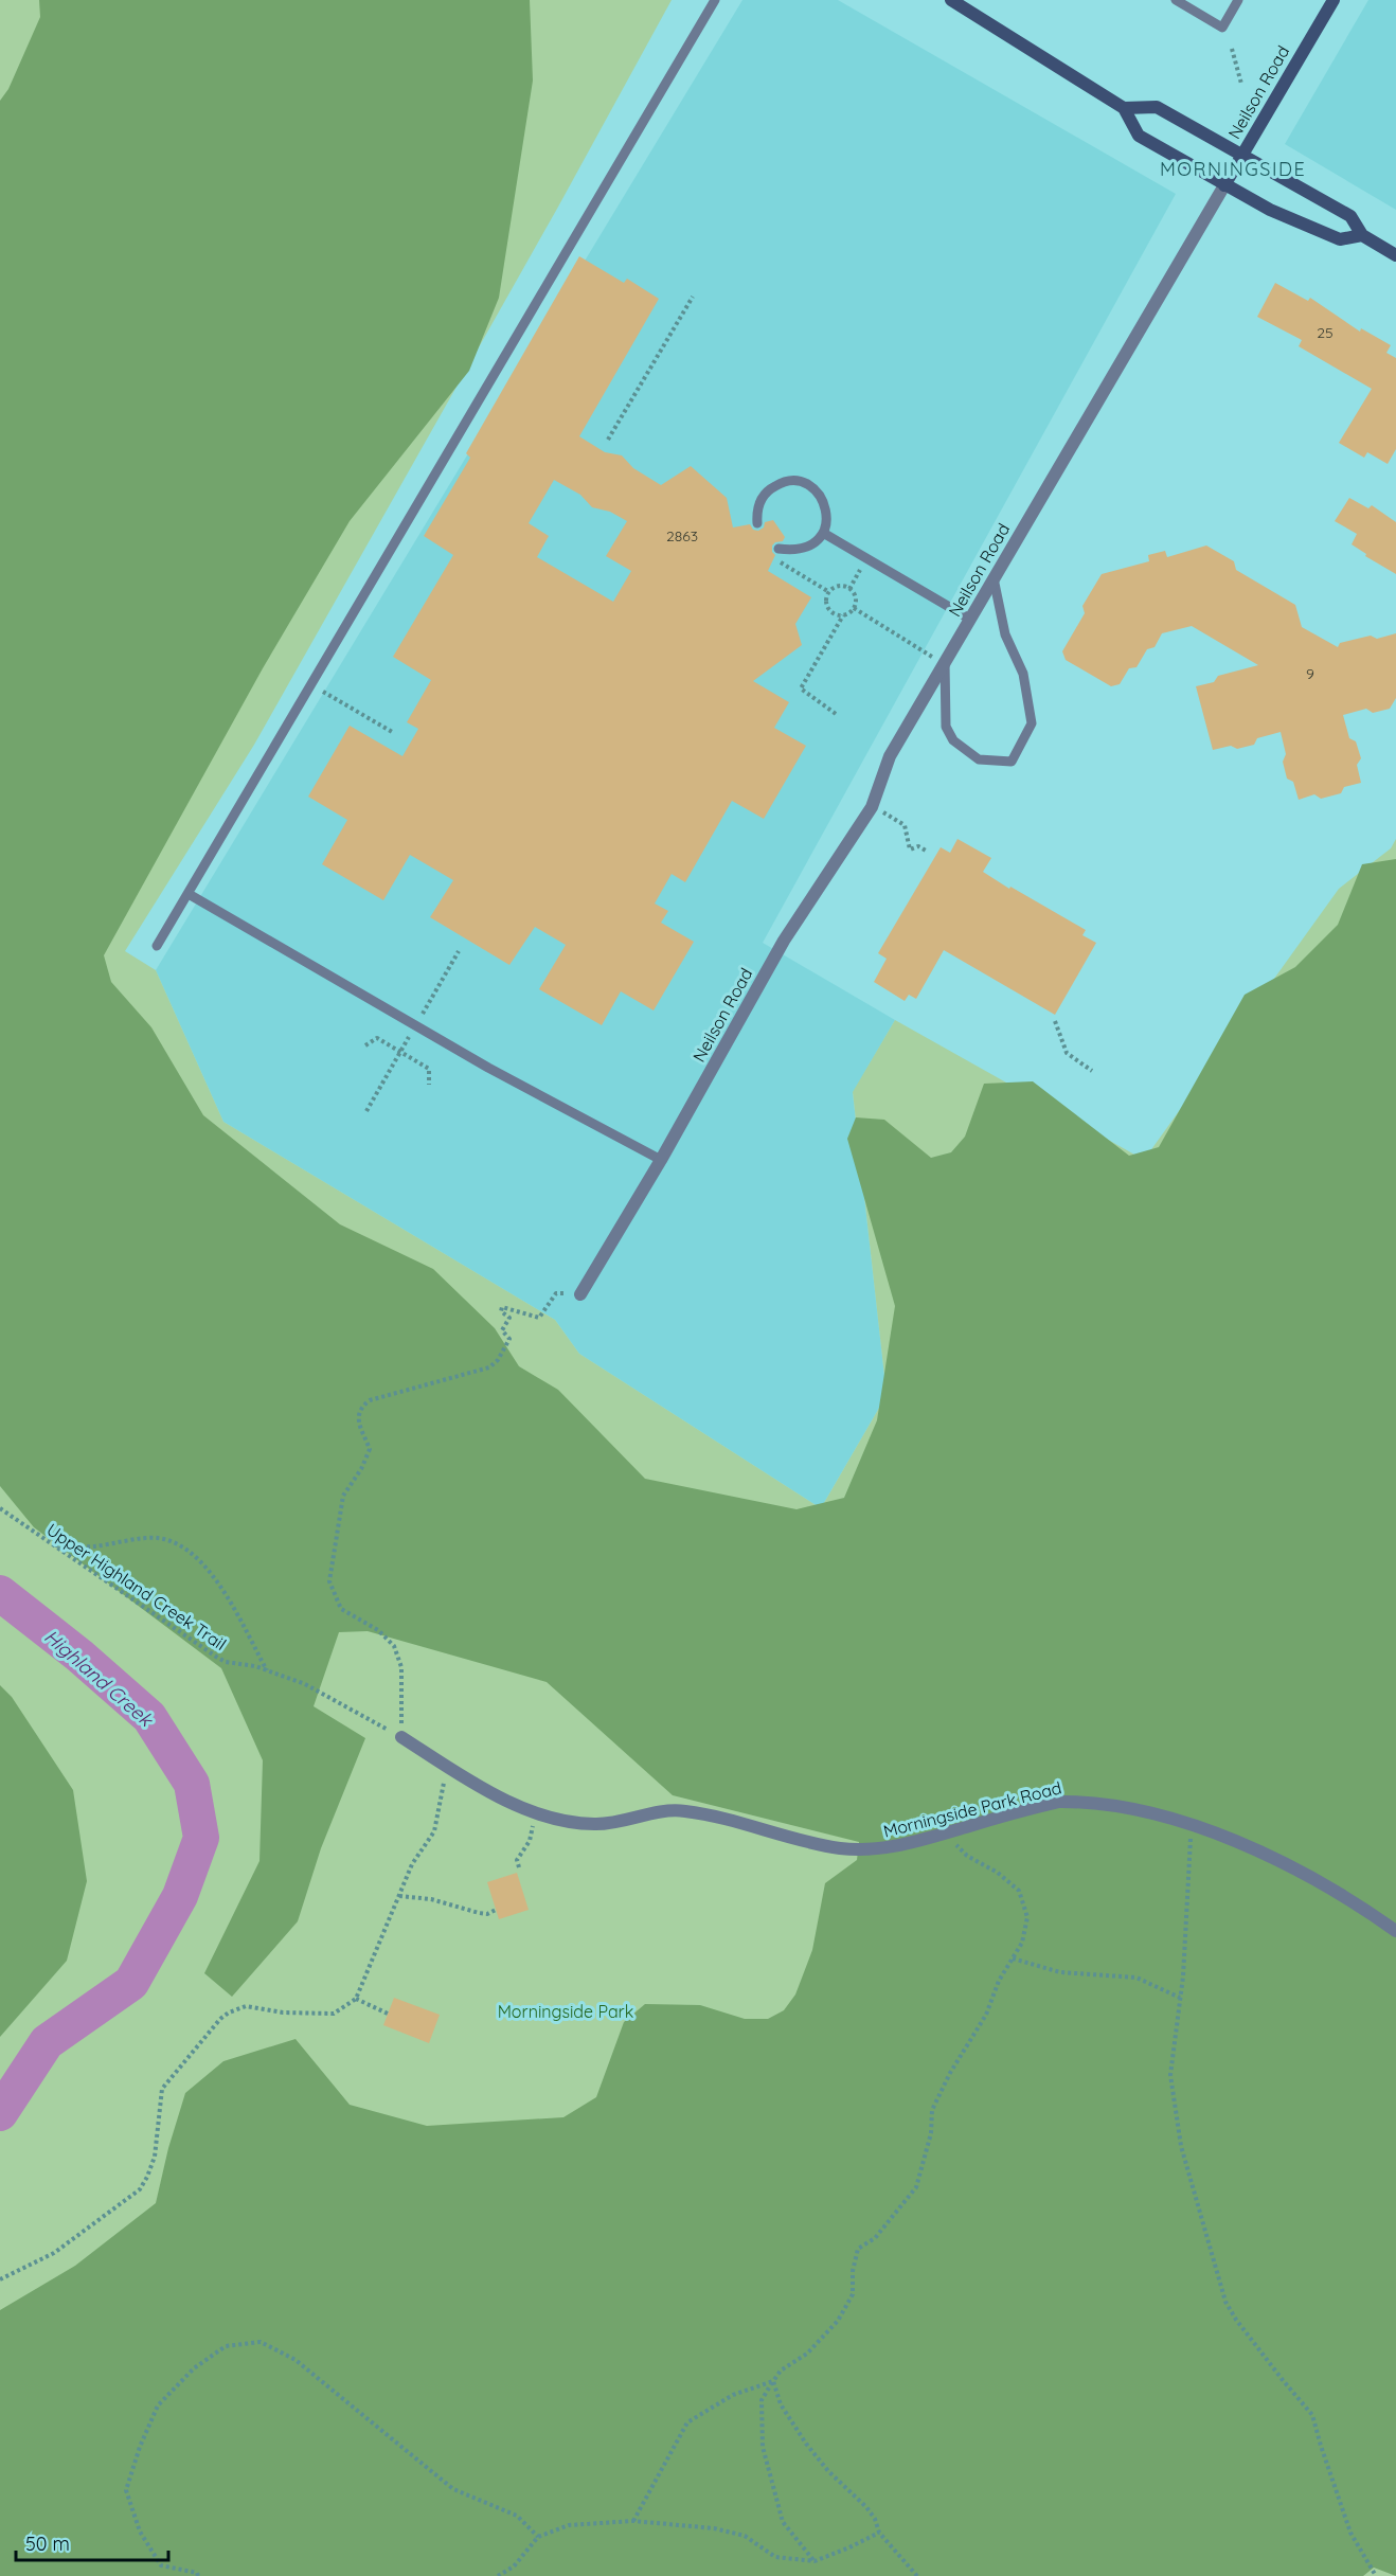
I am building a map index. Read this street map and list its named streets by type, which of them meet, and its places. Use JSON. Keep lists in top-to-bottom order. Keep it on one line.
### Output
{"streets":{"main road":["Neilson Road"],"street":["Morningside Park Road"],"path":["Upper Highland Creek Trail"]},"crossings":[["Upper Highland Creek Trail","Morningside Park Road"]],"districts":["MORNINGSIDE"],"water":["Highland Creek"],"parks":["Morningside Park"],"house_numbers":["25","2863","9"],"scale_bar":"50 m"}
